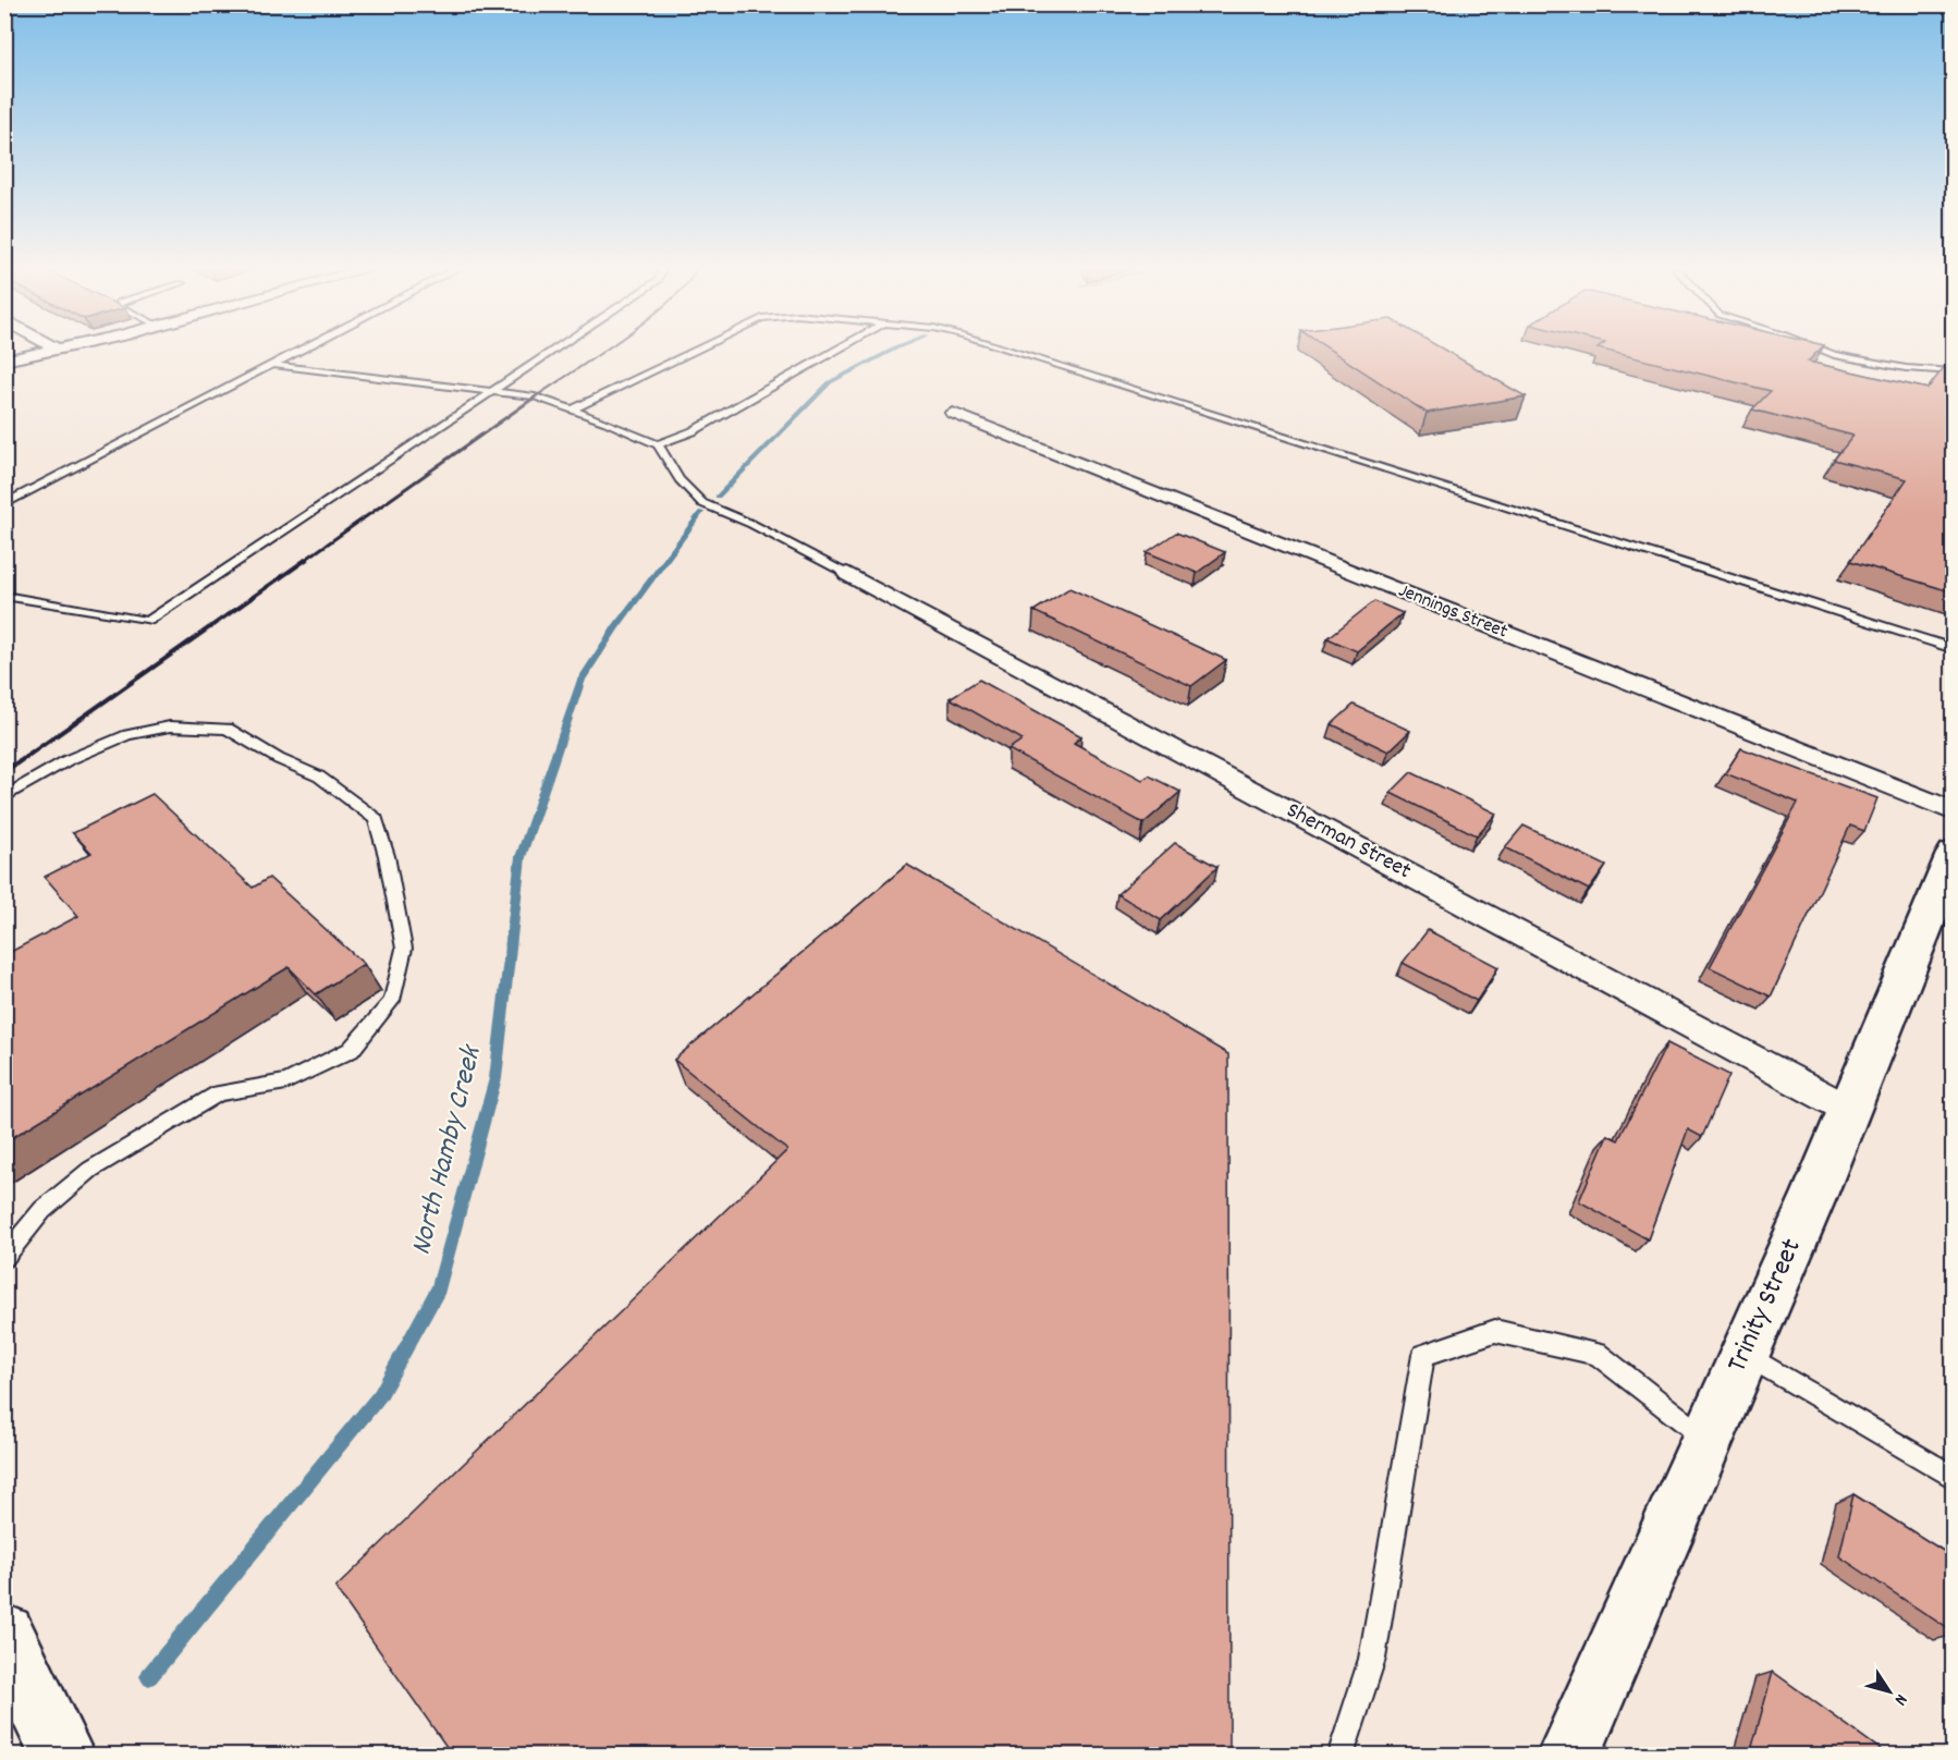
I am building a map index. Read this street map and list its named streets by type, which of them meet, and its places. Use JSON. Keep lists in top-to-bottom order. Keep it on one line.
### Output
{"streets":{"street":["Jennings Street","Sherman Street","Trinity Street"]},"crossings":[["Sherman Street","Trinity Street"]],"water":["North Hamby Creek"],"north":"bottom right"}
